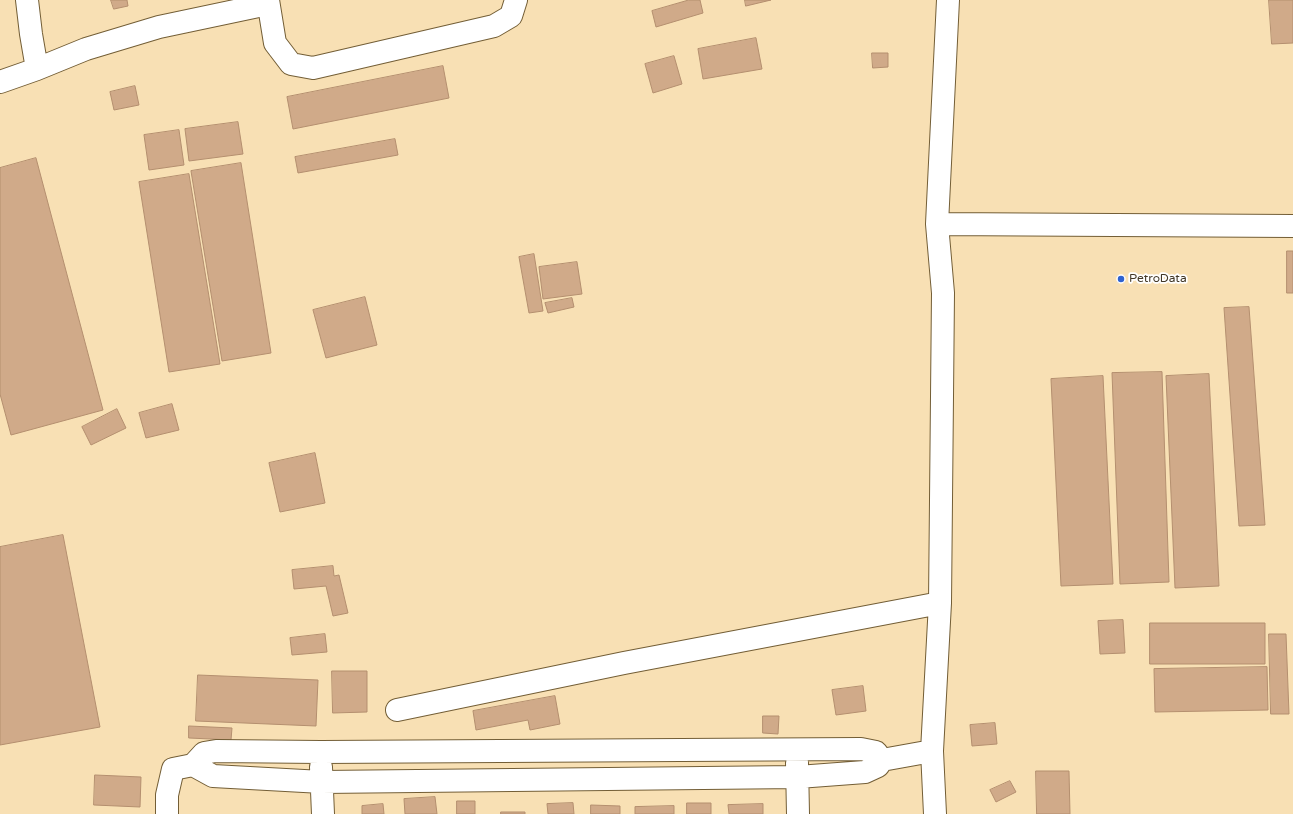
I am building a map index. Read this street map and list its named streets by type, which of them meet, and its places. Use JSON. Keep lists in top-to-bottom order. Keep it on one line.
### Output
{"places":["PetroData"]}
